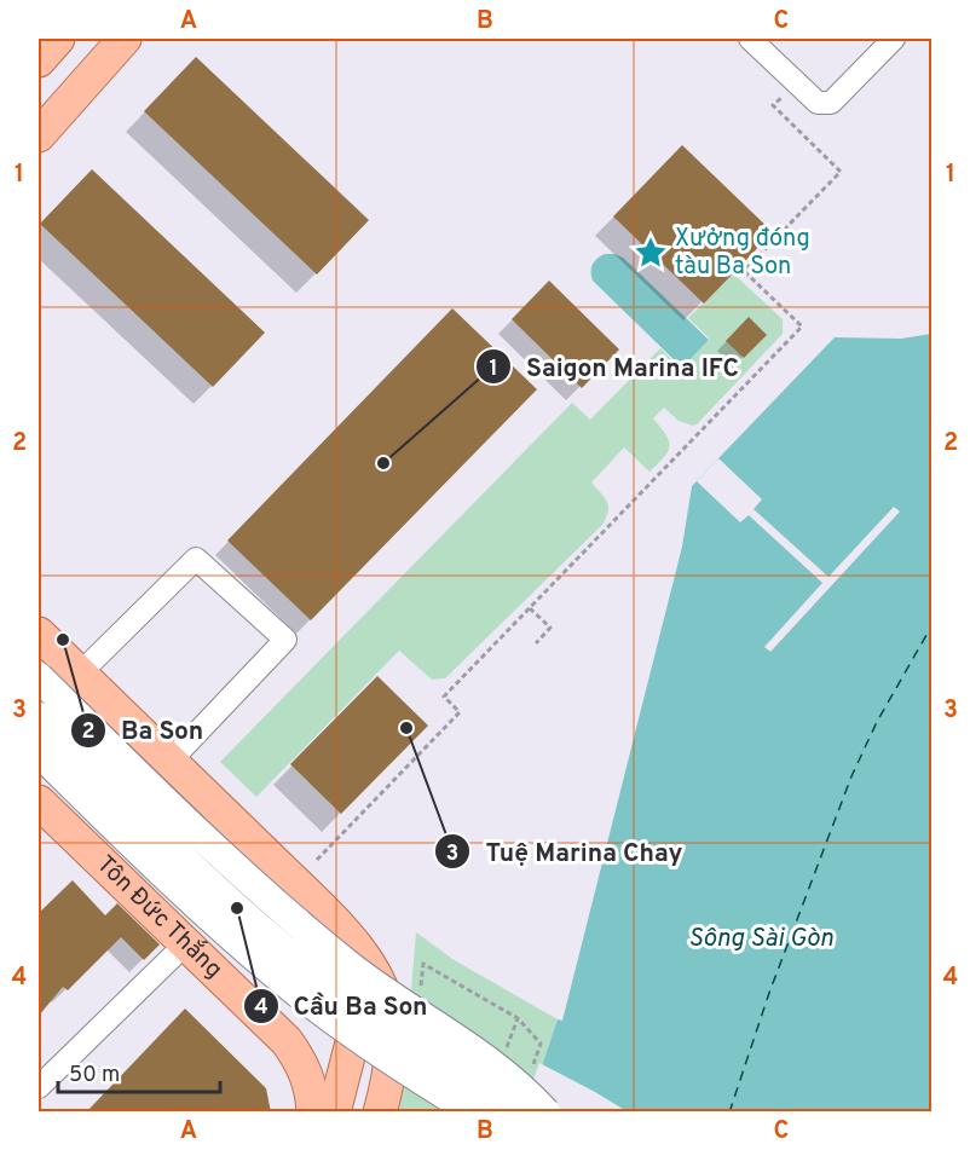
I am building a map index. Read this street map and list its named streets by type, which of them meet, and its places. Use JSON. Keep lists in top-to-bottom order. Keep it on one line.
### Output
{"streets":{"main road":["Tôn Đức Thắng"]},"water":["Sông Sài Gòn"],"places":{"place":["Xưởng đóng tàu Ba Son"],"other":["Saigon Marina IFC","Ba Son","Tuệ Marina Chay","Cầu Ba Son"]},"scale_bar":"50 m","grid":{"columns":["A","B","C"],"rows":["1","2","3","4"]}}
